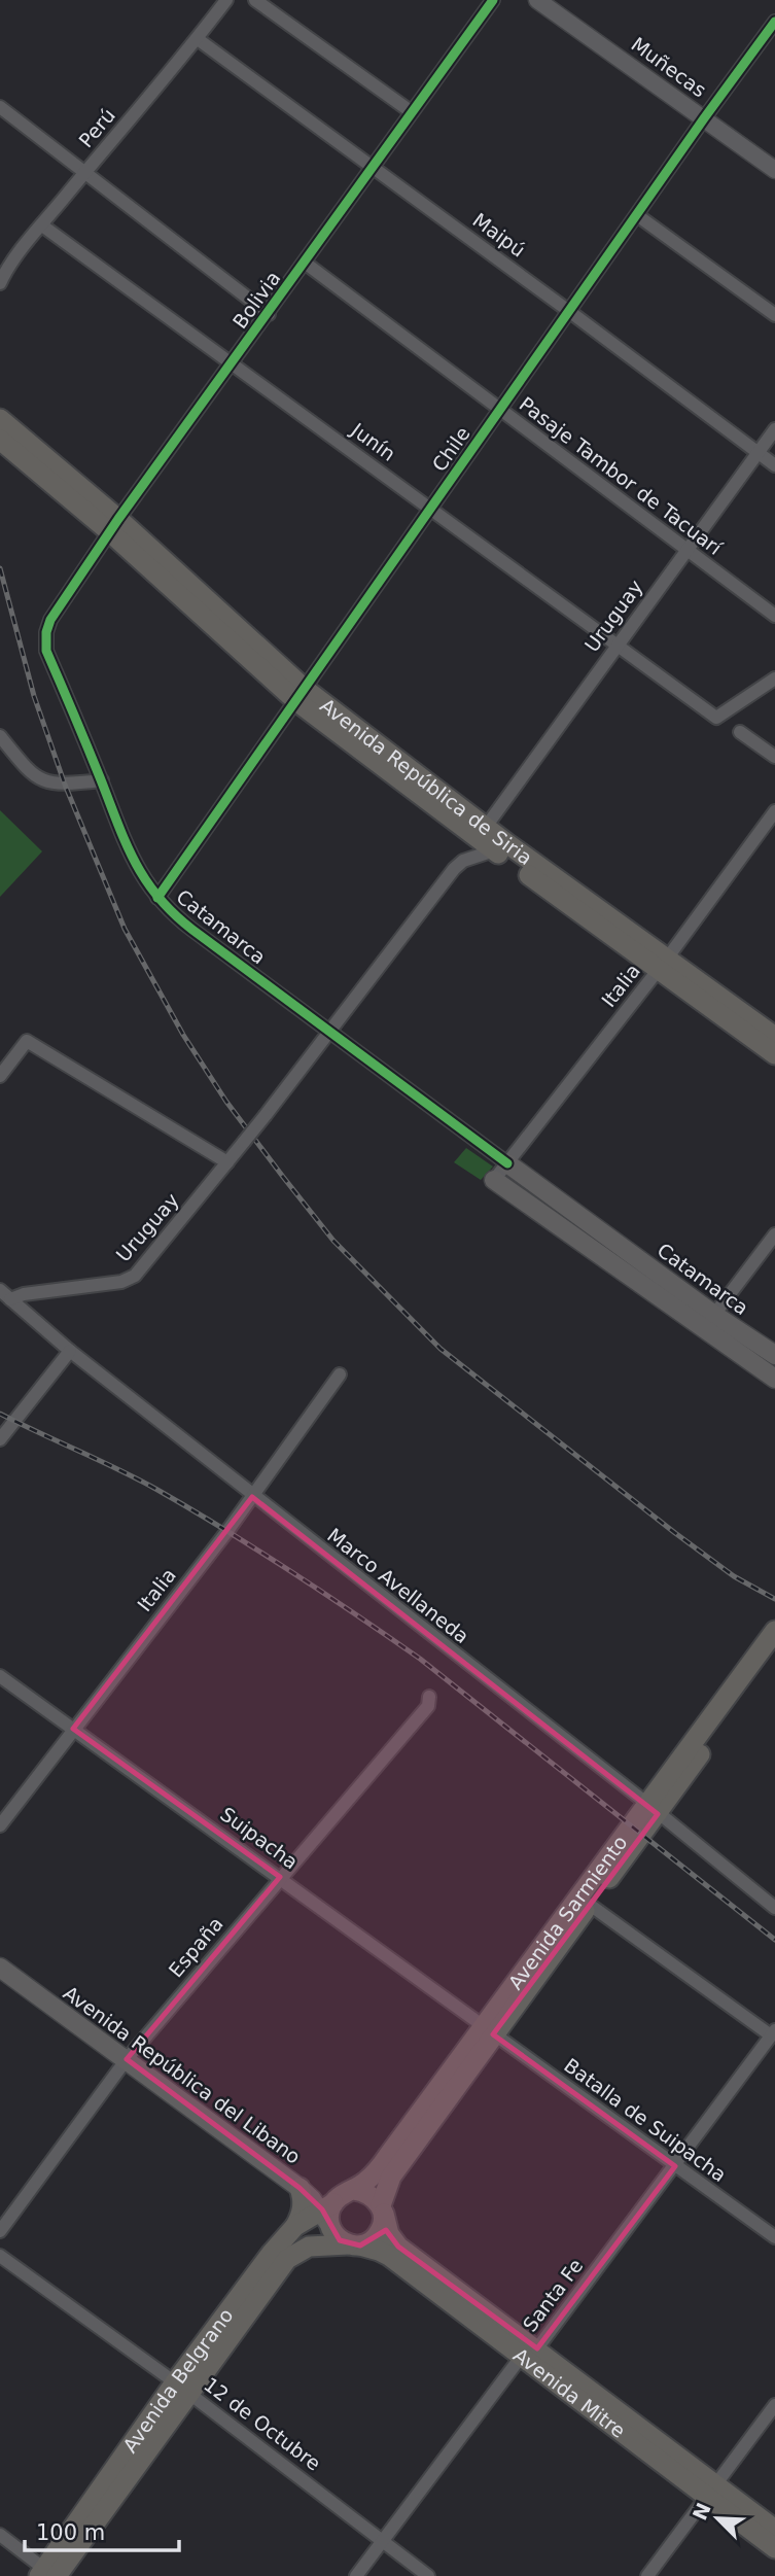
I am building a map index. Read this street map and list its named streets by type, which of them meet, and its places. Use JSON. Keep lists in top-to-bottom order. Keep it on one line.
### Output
{"streets":{"main road":["Avenida República de Siria","Catamarca","Avenida Sarmiento","Avenida República del Libano","Avenida Belgrano","Avenida Mitre"],"street":["Muñecas","Perú","Maipú","Bolivia","Junín","Chile","Pasaje Tambor de Tacuarí","Uruguay","Italia","Marco Avellaneda","Suipacha","España","Batalla de Suipacha","Santa Fe","12 de Octubre"]},"crossings":[["Muñecas","Chile"],["Perú","Maipú"],["Perú","Junín"],["Maipú","Bolivia"],["Maipú","Chile"],["Maipú","Uruguay"],["Bolivia","Junín"],["Bolivia","Pasaje Tambor de Tacuarí"],["Bolivia","Avenida República de Siria"],["Bolivia","Catamarca"],["Junín","Chile"],["Junín","Uruguay"],["Chile","Pasaje Tambor de Tacuarí"],["Chile","Avenida República de Siria"],["Chile","Catamarca"],["Pasaje Tambor de Tacuarí","Uruguay"],["Uruguay","Avenida República de Siria"],["Uruguay","Catamarca"],["Uruguay","Marco Avellaneda"],["Avenida República de Siria","Italia"],["Catamarca","Italia"],["Italia","Marco Avellaneda"],["Italia","Suipacha"],["Marco Avellaneda","Avenida Sarmiento"],["Suipacha","Avenida Sarmiento"],["Suipacha","España"],["Suipacha","Batalla de Suipacha"],["Avenida Sarmiento","Avenida República del Libano"],["Avenida Sarmiento","Batalla de Suipacha"],["Avenida Sarmiento","Avenida Belgrano"],["Avenida Sarmiento","Avenida Mitre"],["España","Avenida República del Libano"],["Avenida República del Libano","Avenida Belgrano"],["Avenida República del Libano","Avenida Mitre"],["Batalla de Suipacha","Santa Fe"],["Santa Fe","Avenida Mitre"],["Santa Fe","12 de Octubre"],["Avenida Belgrano","Avenida Mitre"],["Avenida Belgrano","12 de Octubre"]],"scale_bar":"100 m","north":"top left"}
